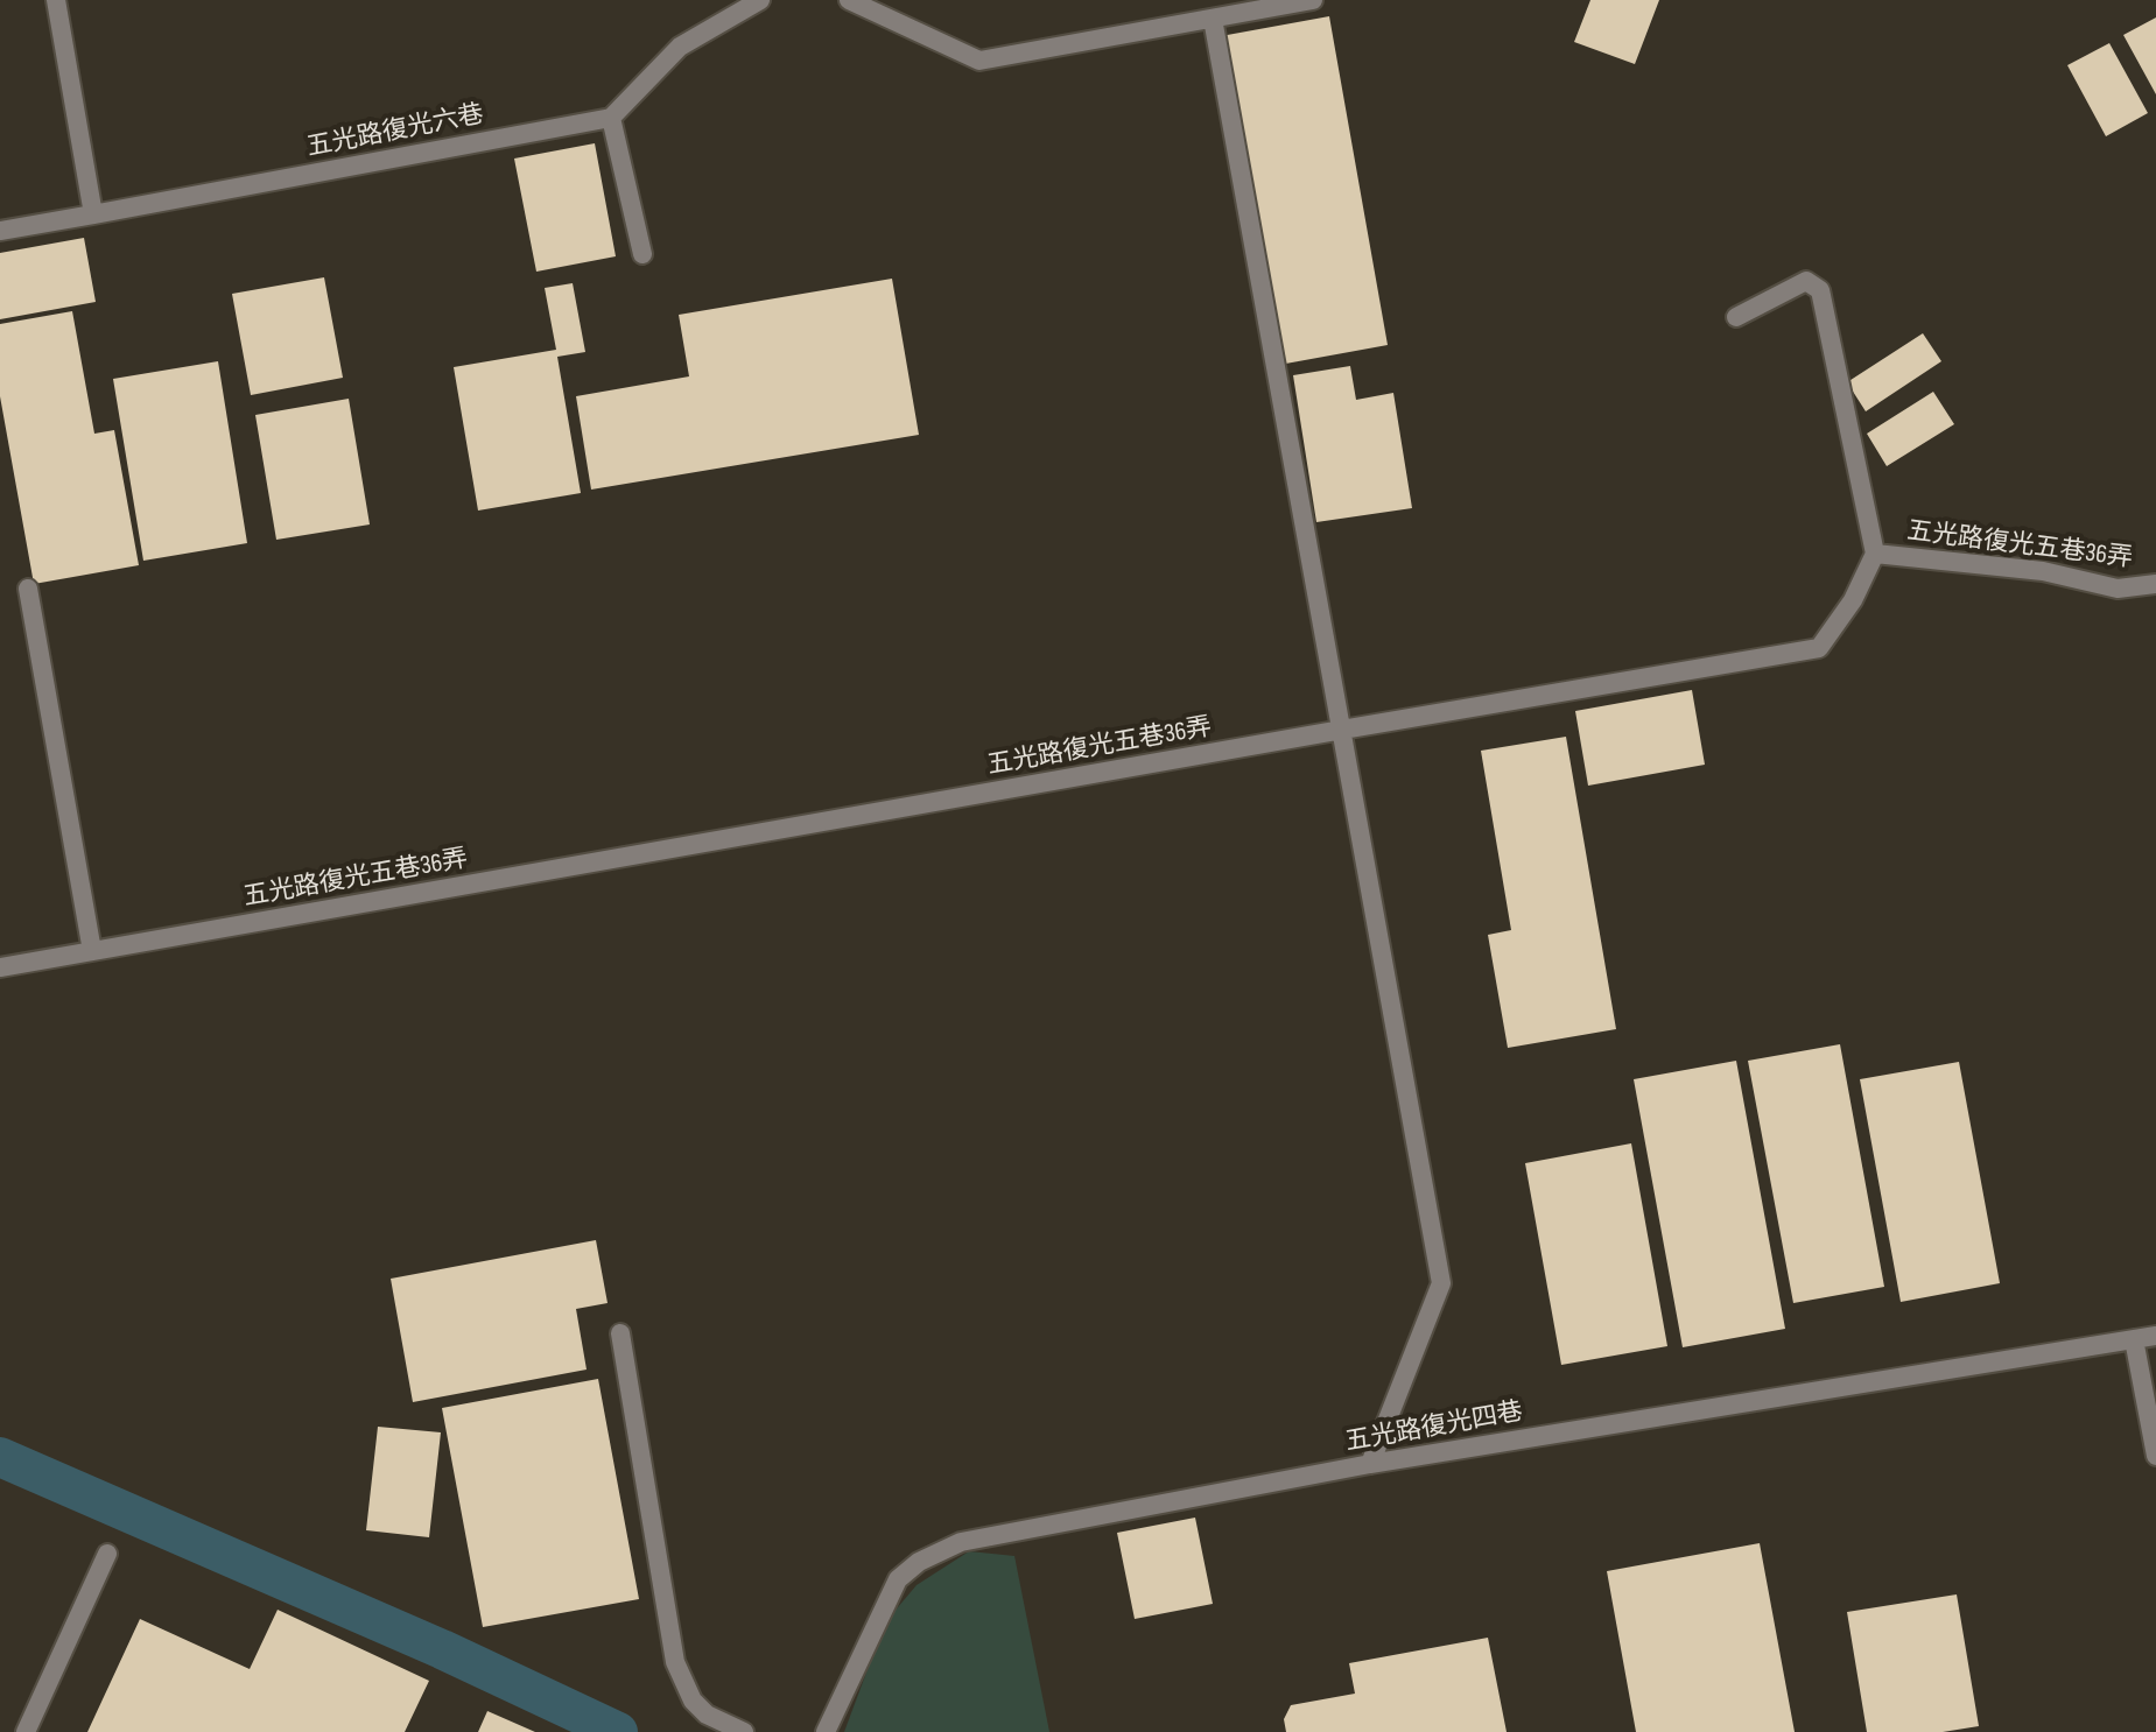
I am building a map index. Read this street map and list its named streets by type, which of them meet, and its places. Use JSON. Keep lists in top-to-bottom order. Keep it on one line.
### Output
{"streets":{"lane":["五光路復光六巷","五光路復光五巷36弄","五光路復光四巷"]}}
